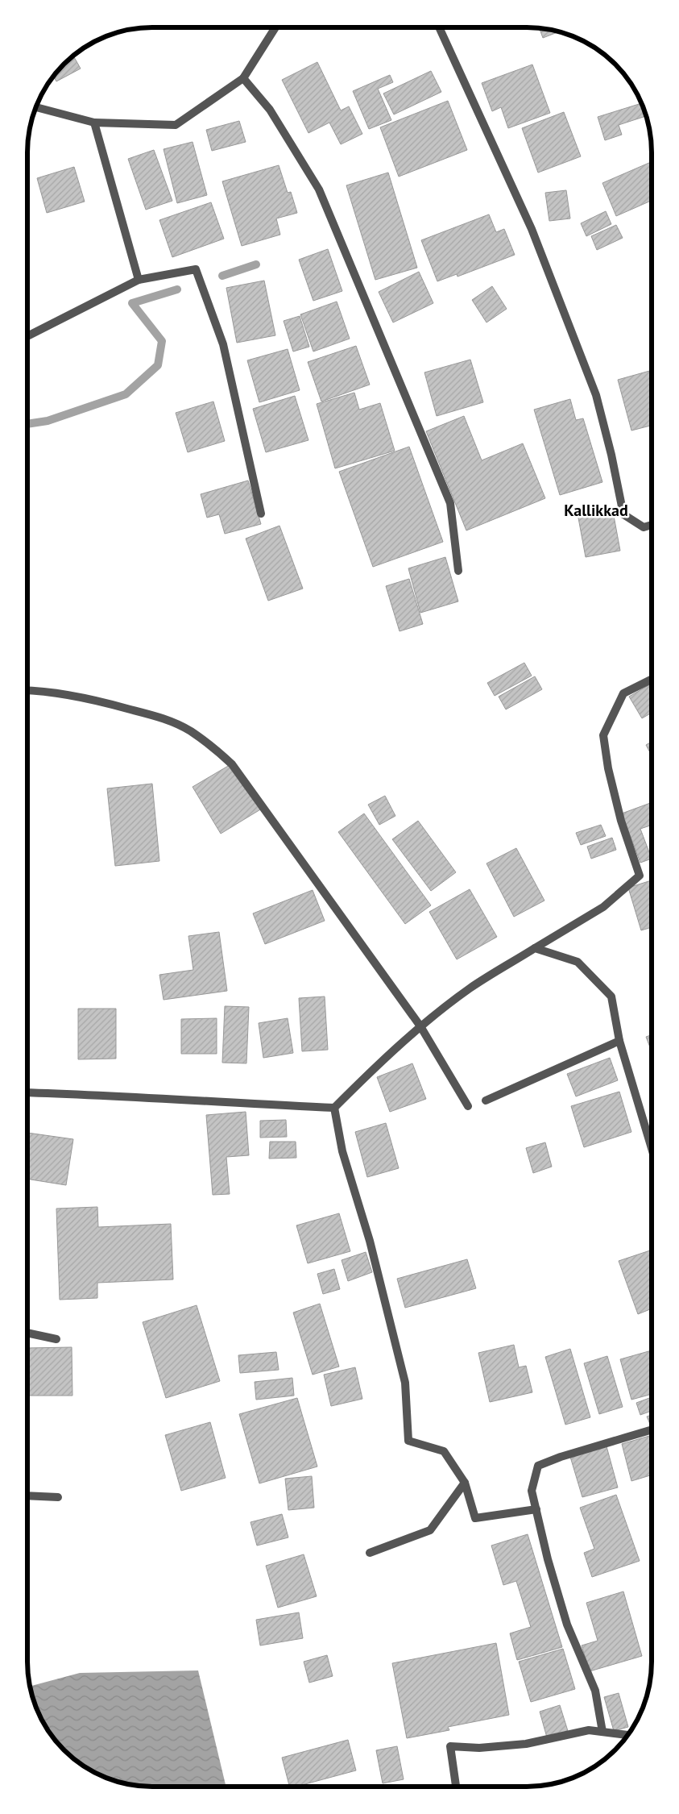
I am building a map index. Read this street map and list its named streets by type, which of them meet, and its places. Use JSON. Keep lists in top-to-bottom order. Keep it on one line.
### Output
{"districts":["Kallikkad"]}
